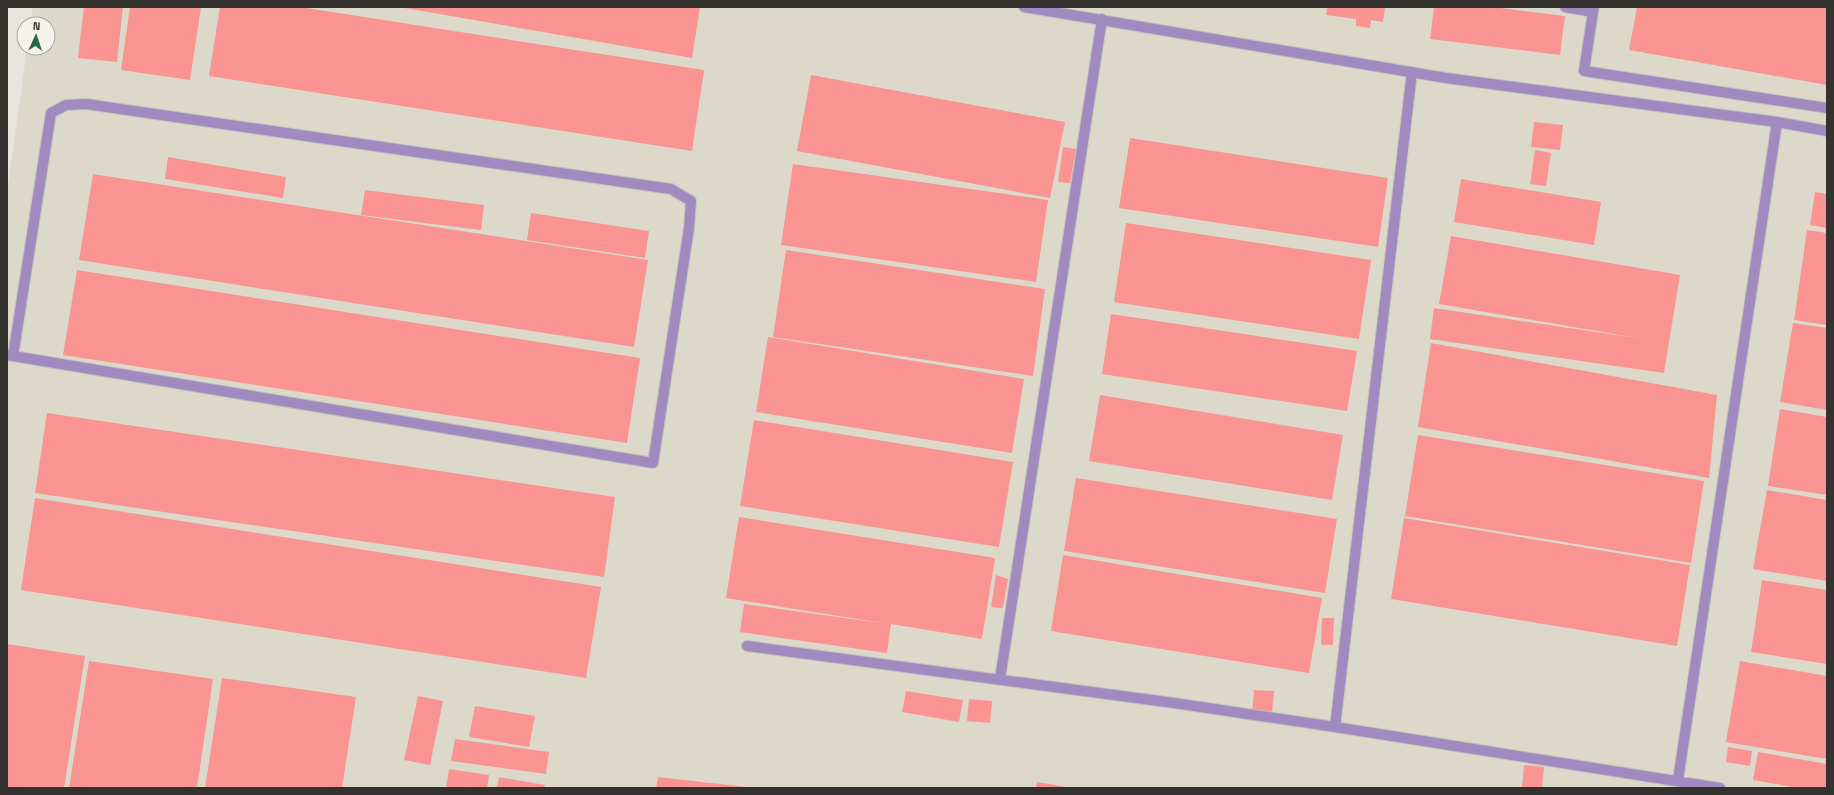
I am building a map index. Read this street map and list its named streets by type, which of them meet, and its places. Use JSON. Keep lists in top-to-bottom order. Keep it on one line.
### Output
{"north":"top"}
